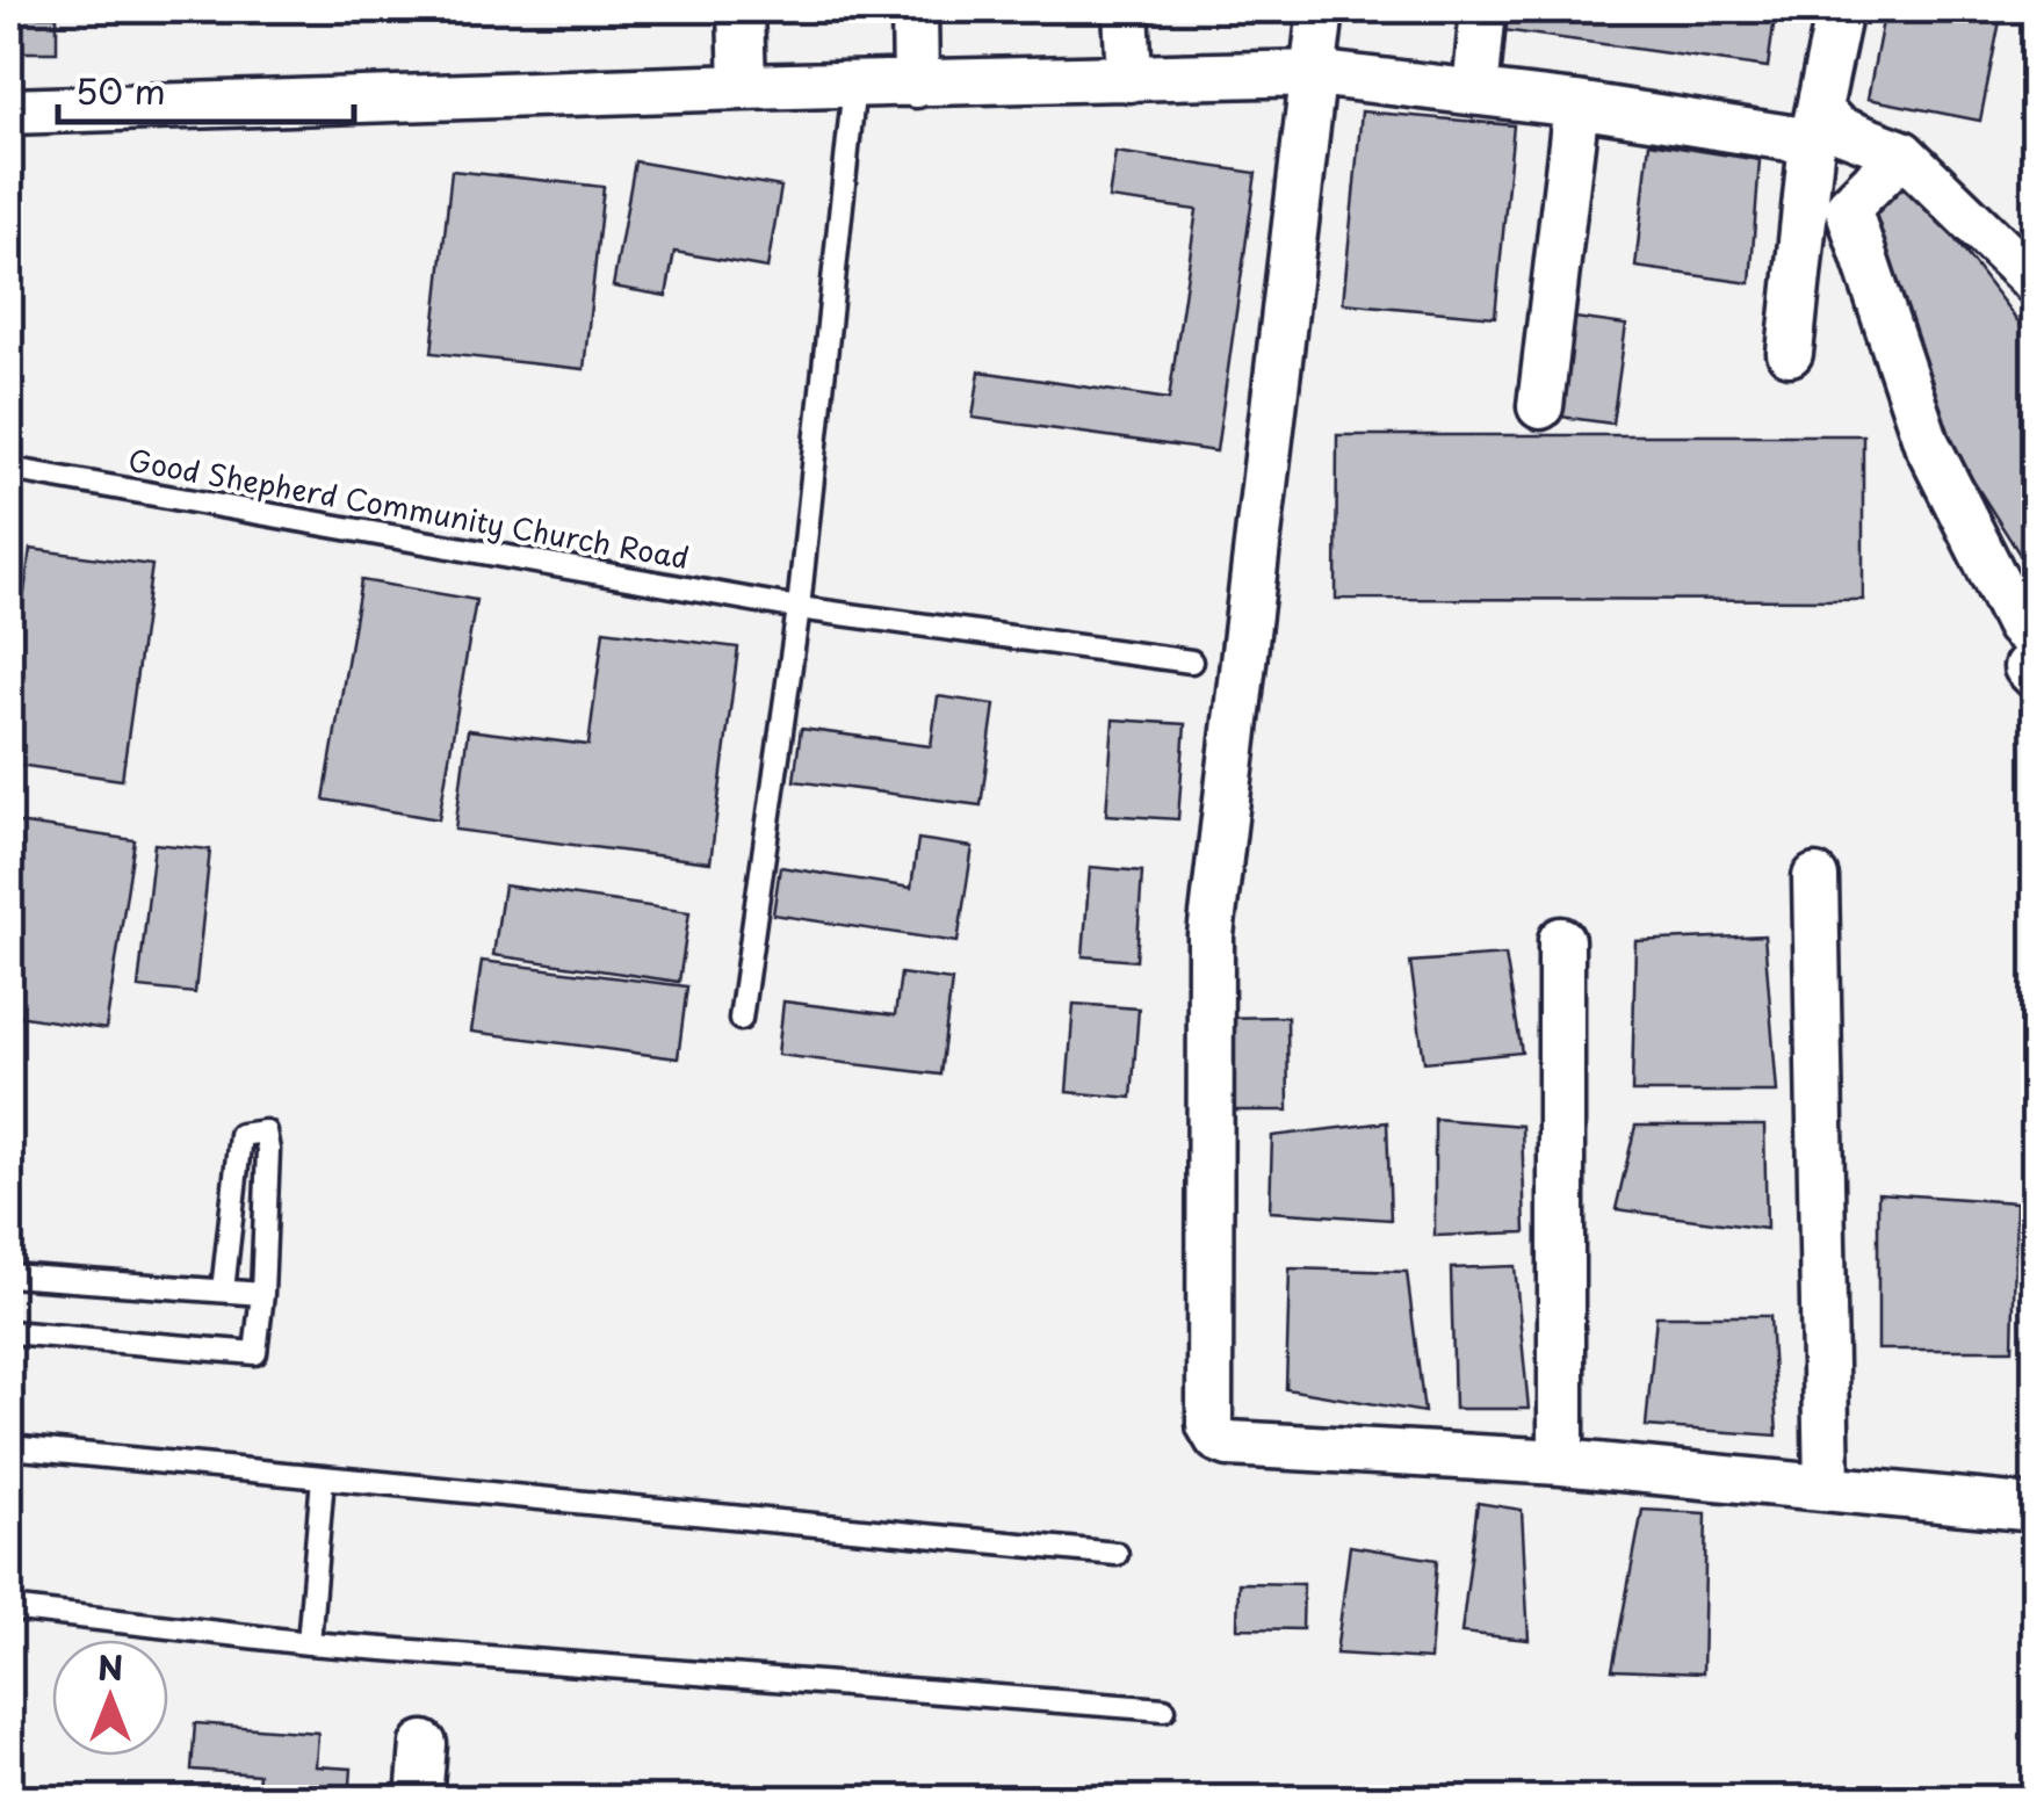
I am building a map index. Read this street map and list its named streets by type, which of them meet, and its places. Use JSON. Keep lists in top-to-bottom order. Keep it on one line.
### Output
{"streets":{"lane":["Good Shepherd Community Church Road"]},"scale_bar":"50 m","north":"top"}
